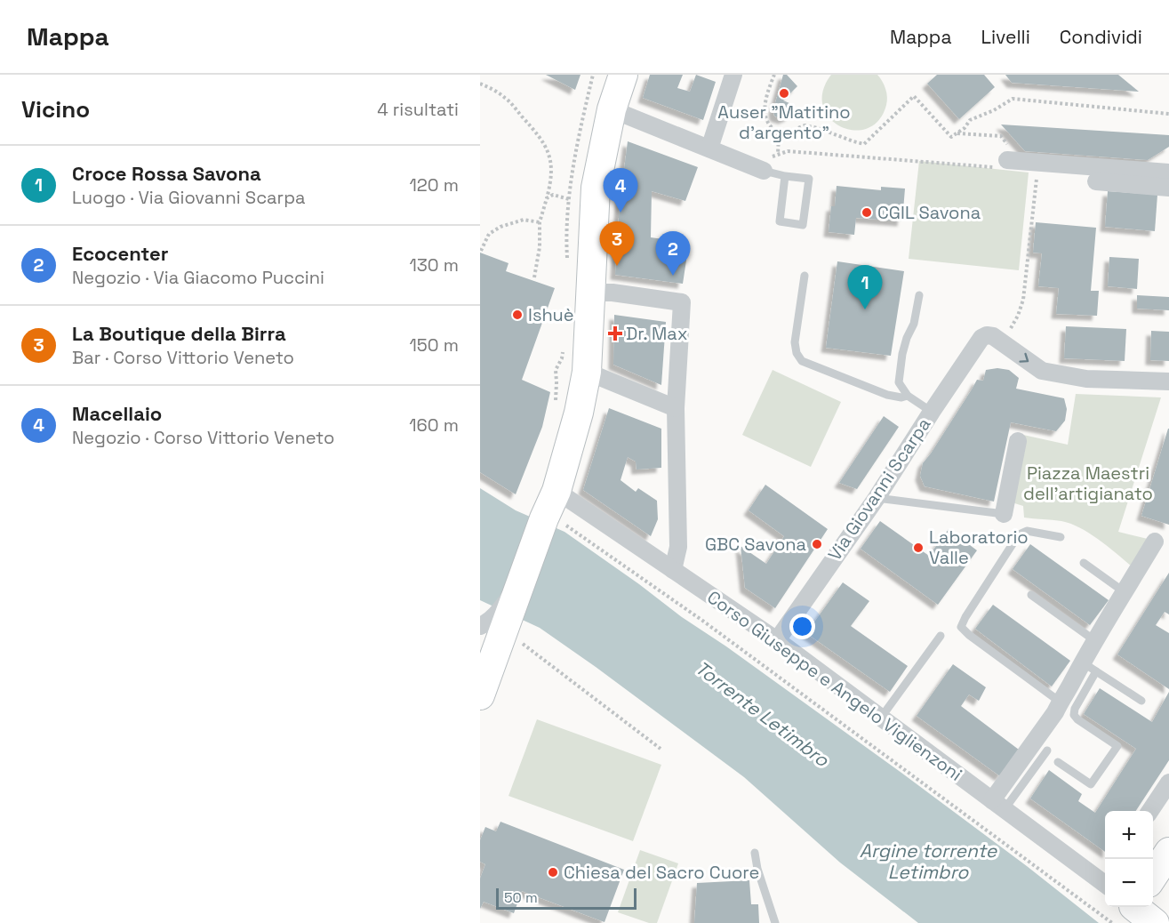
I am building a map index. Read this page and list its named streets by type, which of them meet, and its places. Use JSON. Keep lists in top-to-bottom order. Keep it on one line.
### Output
{"streets":{"street":["Via Giovanni Scarpa","Corso Giuseppe e Angelo Viglienzoni"]},"crossings":[["Via Giovanni Scarpa","Corso Giuseppe e Angelo Viglienzoni"]],"water":["Torrente Letimbro","Argine torrente Letimbro"],"parks":["Piazza Maestri dell'artigianato"],"places":{"other":["Auser \"Matitino d'argento\"","CGIL Savona","Ishuè","GBC Savona","Laboratorio Valle","Chiesa del Sacro Cuore"],"health":["Dr. Max"]},"scale_bar":"50 m","page":{"header":"Mappa","nav":["Mappa","Livelli","Condividi"],"heading":["Vicino","4 risultati"],"list":[{"mark":"1","name":"Croce Rossa Savona","note":"Luogo · Via Giovanni Scarpa","value":"120 m"},{"mark":"2","name":"Ecocenter","note":"Negozio · Via Giacomo Puccini","value":"130 m"},{"mark":"3","name":"La Boutique della Birra","note":"Bar · Corso Vittorio Veneto","value":"150 m"},{"mark":"4","name":"Macellaio","note":"Negozio · Corso Vittorio Veneto","value":"160 m"}],"pins":["4","3","2","1"],"map_buttons":["+","−"],"scale":"50 m"}}
